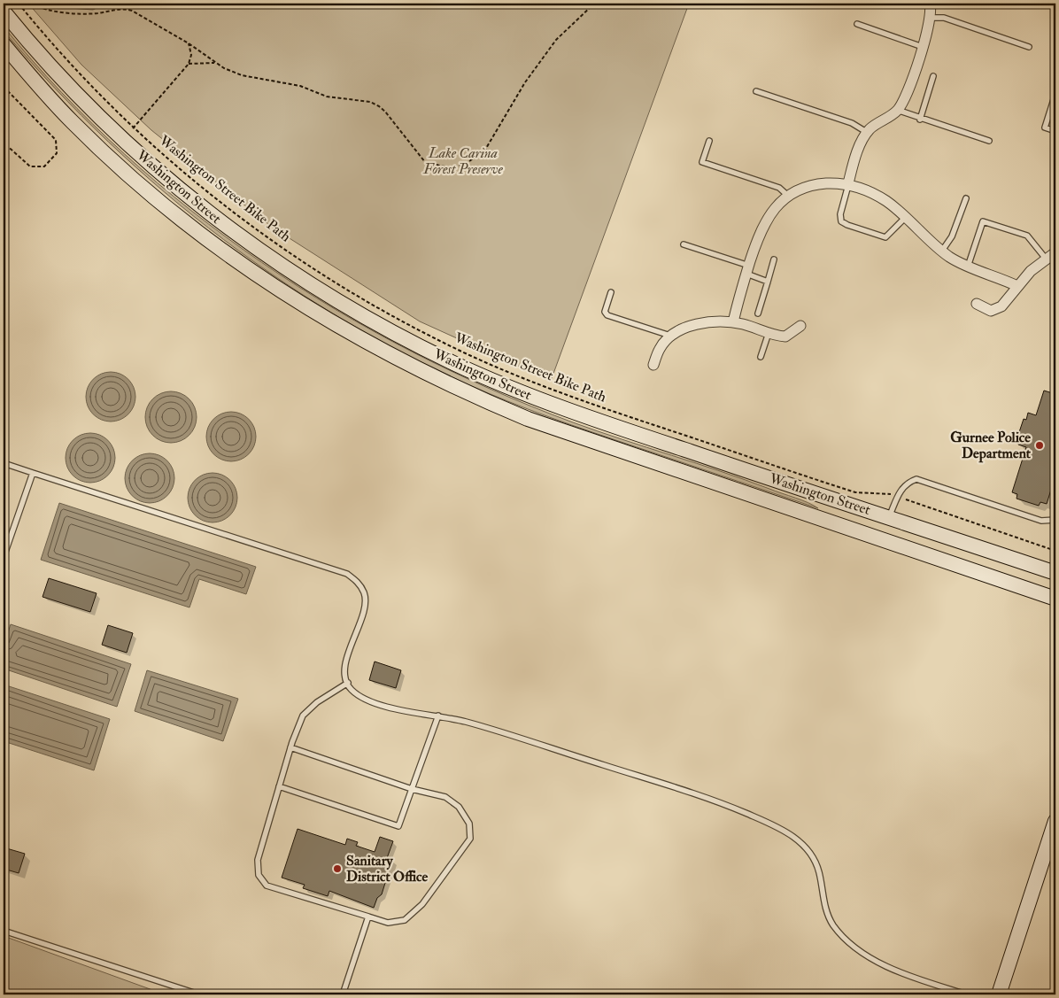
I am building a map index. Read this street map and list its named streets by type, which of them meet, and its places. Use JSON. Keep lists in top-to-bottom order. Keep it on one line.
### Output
{"streets":{"main road":["Washington Street"],"path":["Washington Street Bike Path"]},"parks":["Lake Carina Forest Preserve"],"places":["Gurnee Police Department","Sanitary District Office"]}
